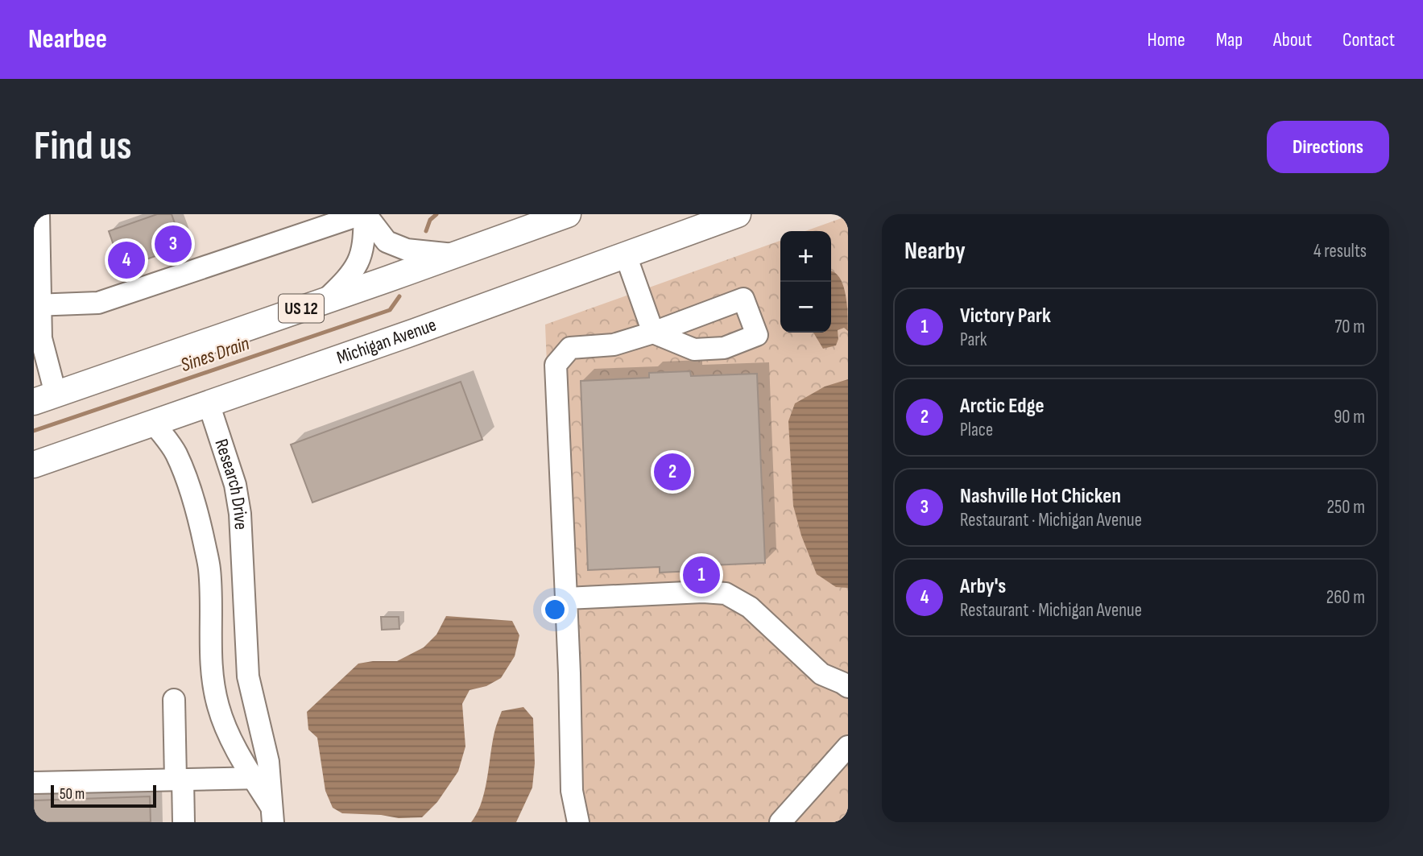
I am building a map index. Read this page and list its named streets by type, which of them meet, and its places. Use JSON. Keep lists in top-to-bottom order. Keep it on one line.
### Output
{"streets":{"main road":["US 12","Michigan Avenue"],"street":["Research Drive"]},"crossings":[["Michigan Avenue","Research Drive"]],"water":["Sines Drain"],"scale_bar":"50 m","page":{"header":"Nearbee","nav":["Home","Map","About","Contact"],"buttons":"Directions","title":"Find us","heading":["Nearby","4 results"],"pins":["3","4","2","1"],"map_buttons":["+","−"],"list":[{"mark":"1","name":"Victory Park","note":"Park","value":"70 m"},{"mark":"2","name":"Arctic Edge","note":"Place","value":"90 m"},{"mark":"3","name":"Nashville Hot Chicken","note":"Restaurant · Michigan Avenue","value":"250 m"},{"mark":"4","name":"Arby's","note":"Restaurant · Michigan Avenue","value":"260 m"}],"scale":"50 m"}}
